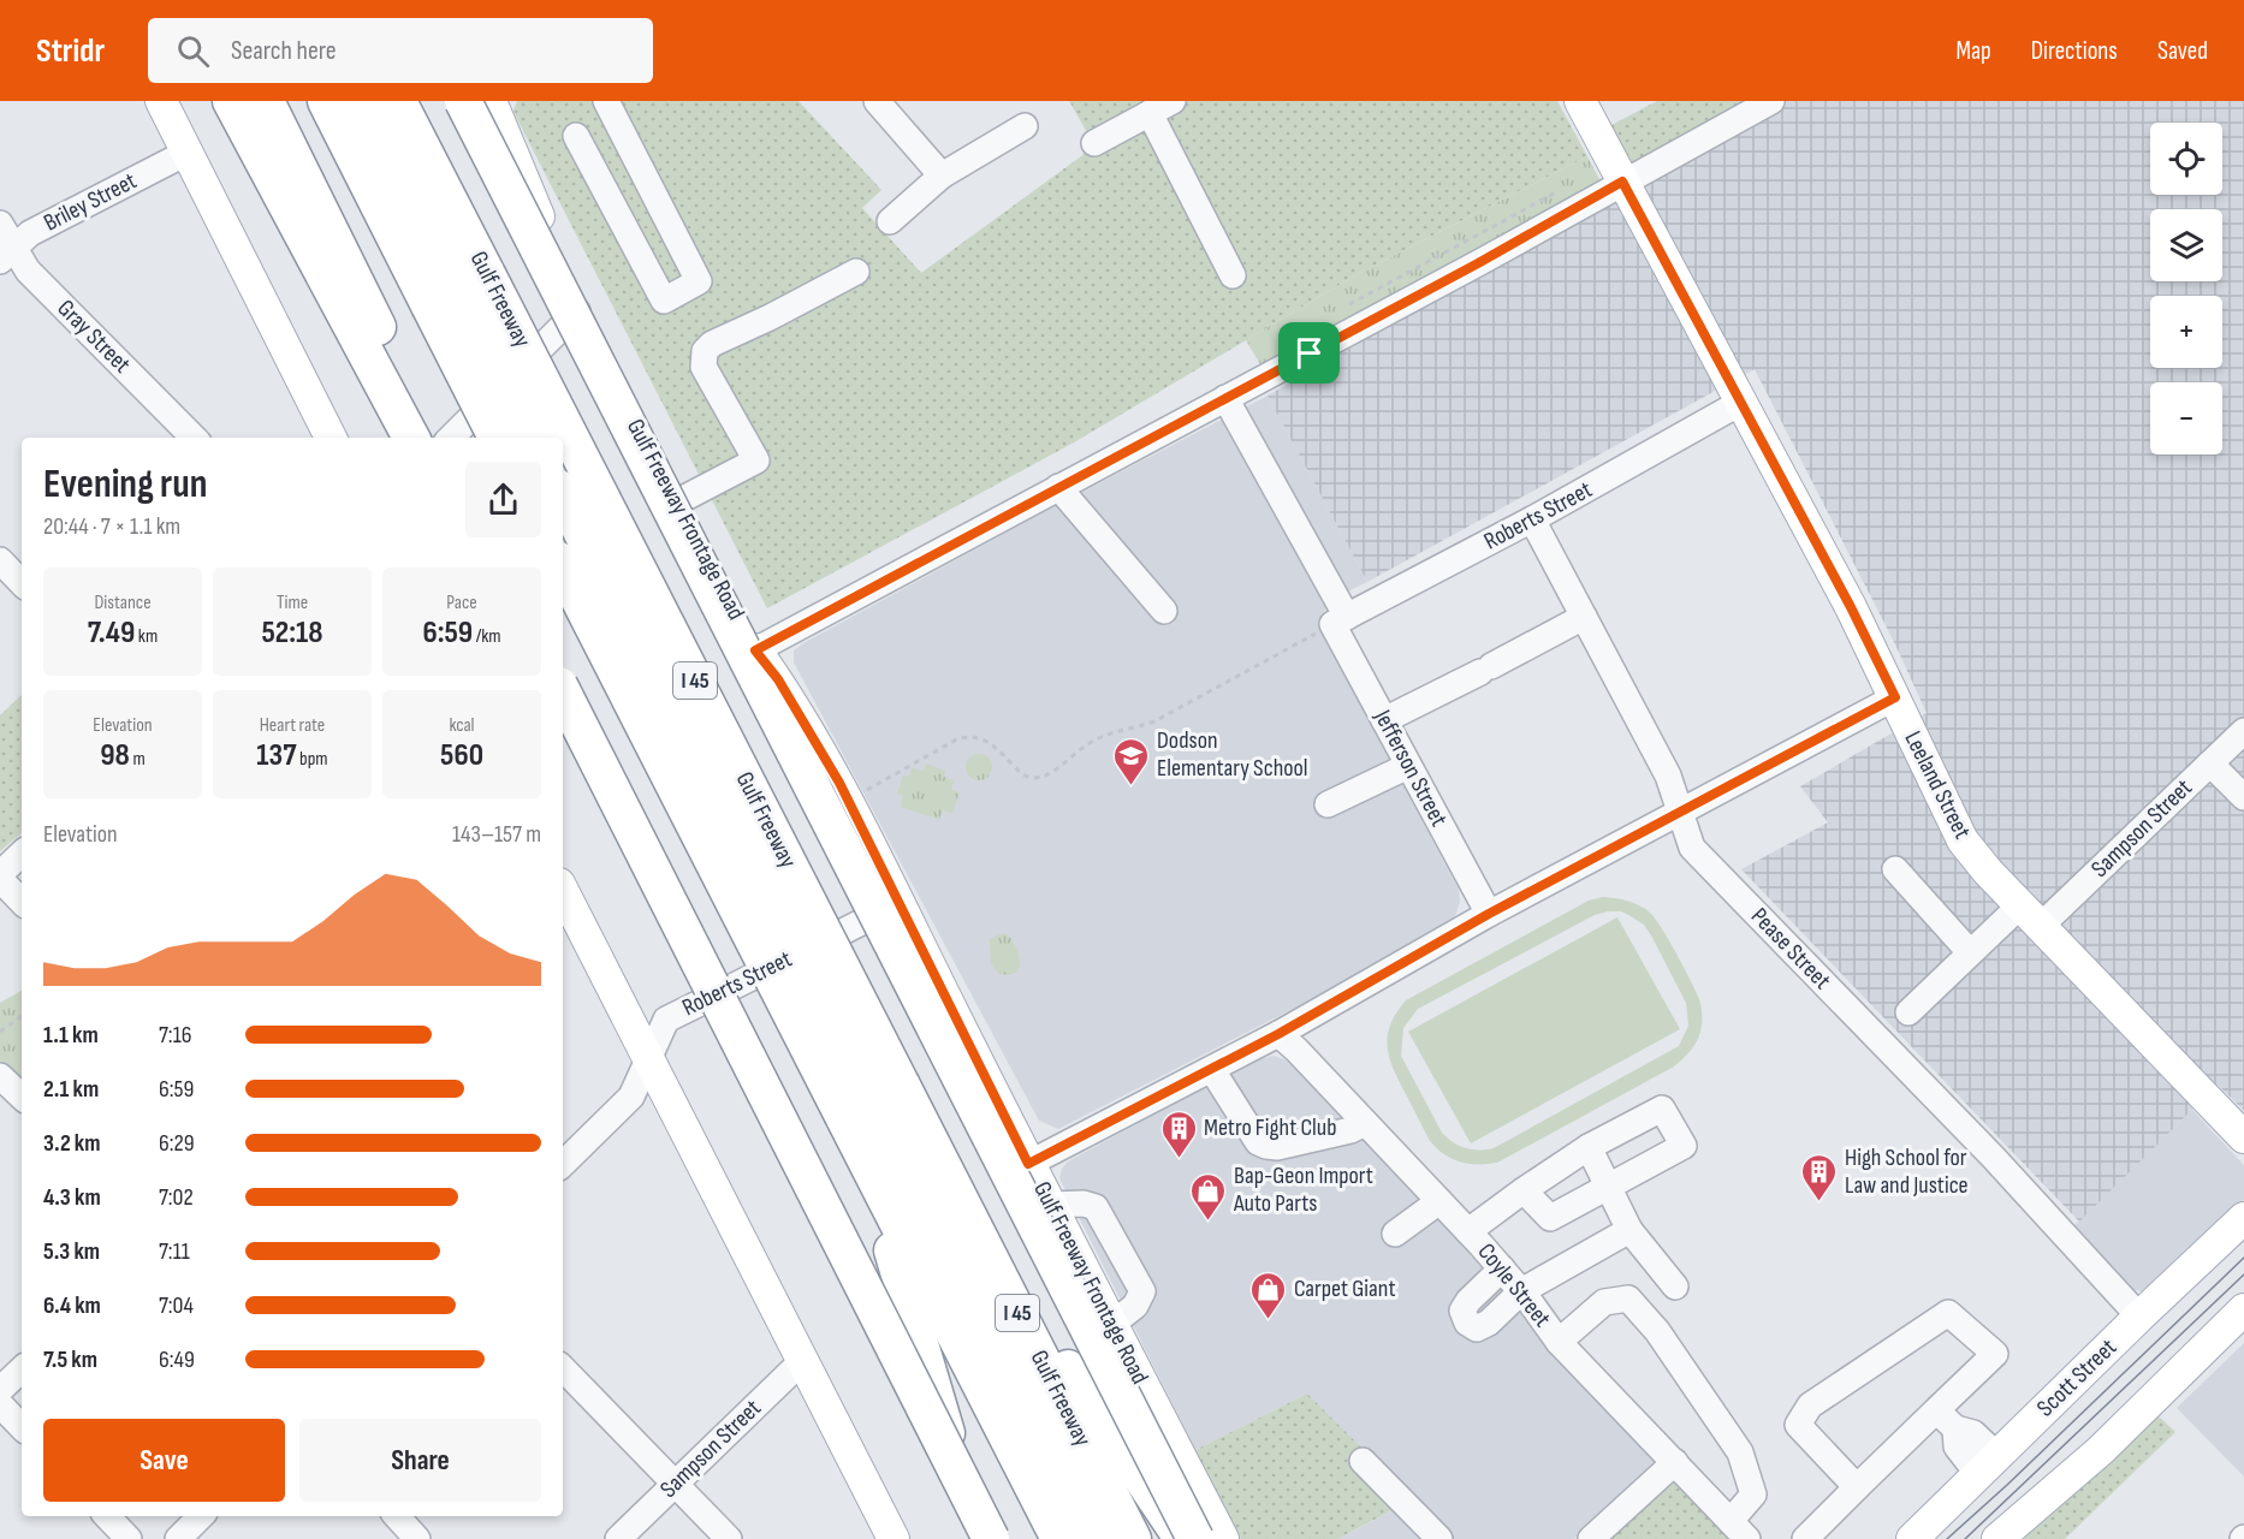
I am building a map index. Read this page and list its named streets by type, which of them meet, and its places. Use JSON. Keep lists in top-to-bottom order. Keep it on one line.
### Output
{"streets":{"highway":["Gulf Freeway","I 45"],"main road":["Gulf Freeway Frontage Road","Leeland Street","Scott Street"],"street":["Briley Street","Gray Street","Roberts Street","Jefferson Street","Sampson Street","Pease Street","Coyle Street"]},"crossings":[["Briley Street","Gray Street"],["Roberts Street","Gulf Freeway Frontage Road"],["Roberts Street","Jefferson Street"],["Roberts Street","Leeland Street"],["Roberts Street","Pease Street"],["Leeland Street","Sampson Street"],["Pease Street","Scott Street"]],"places":{"school or university":["Dodson Elementary School"],"building":["Metro Fight Club","High School for Law and Justice"],"shop":["Bap-Geon Import Auto Parts","Carpet Giant"]},"page":{"header":"Stridr","search":"Search here","nav":["Map","Directions","Saved"],"map_buttons":["+","−"],"heading":["Evening run","20:44 · 7 × 1.1 km"],"stats":[["Distance","7.49 km"],["Time","52:18"],["Pace","6:59 /km"],["Elevation","98 m"],["Heart rate","137 bpm"],["kcal","560"]],"chart":["Elevation","143–157 m"],"list":[{"name":"1.1 km","note":"7:16"},{"name":"2.1 km","note":"6:59"},{"name":"3.2 km","note":"6:29"},{"name":"4.3 km","note":"7:02"},{"name":"5.3 km","note":"7:11"},{"name":"6.4 km","note":"7:04"},{"name":"7.5 km","note":"6:49"}],"buttons":["Save","Share"]}}
